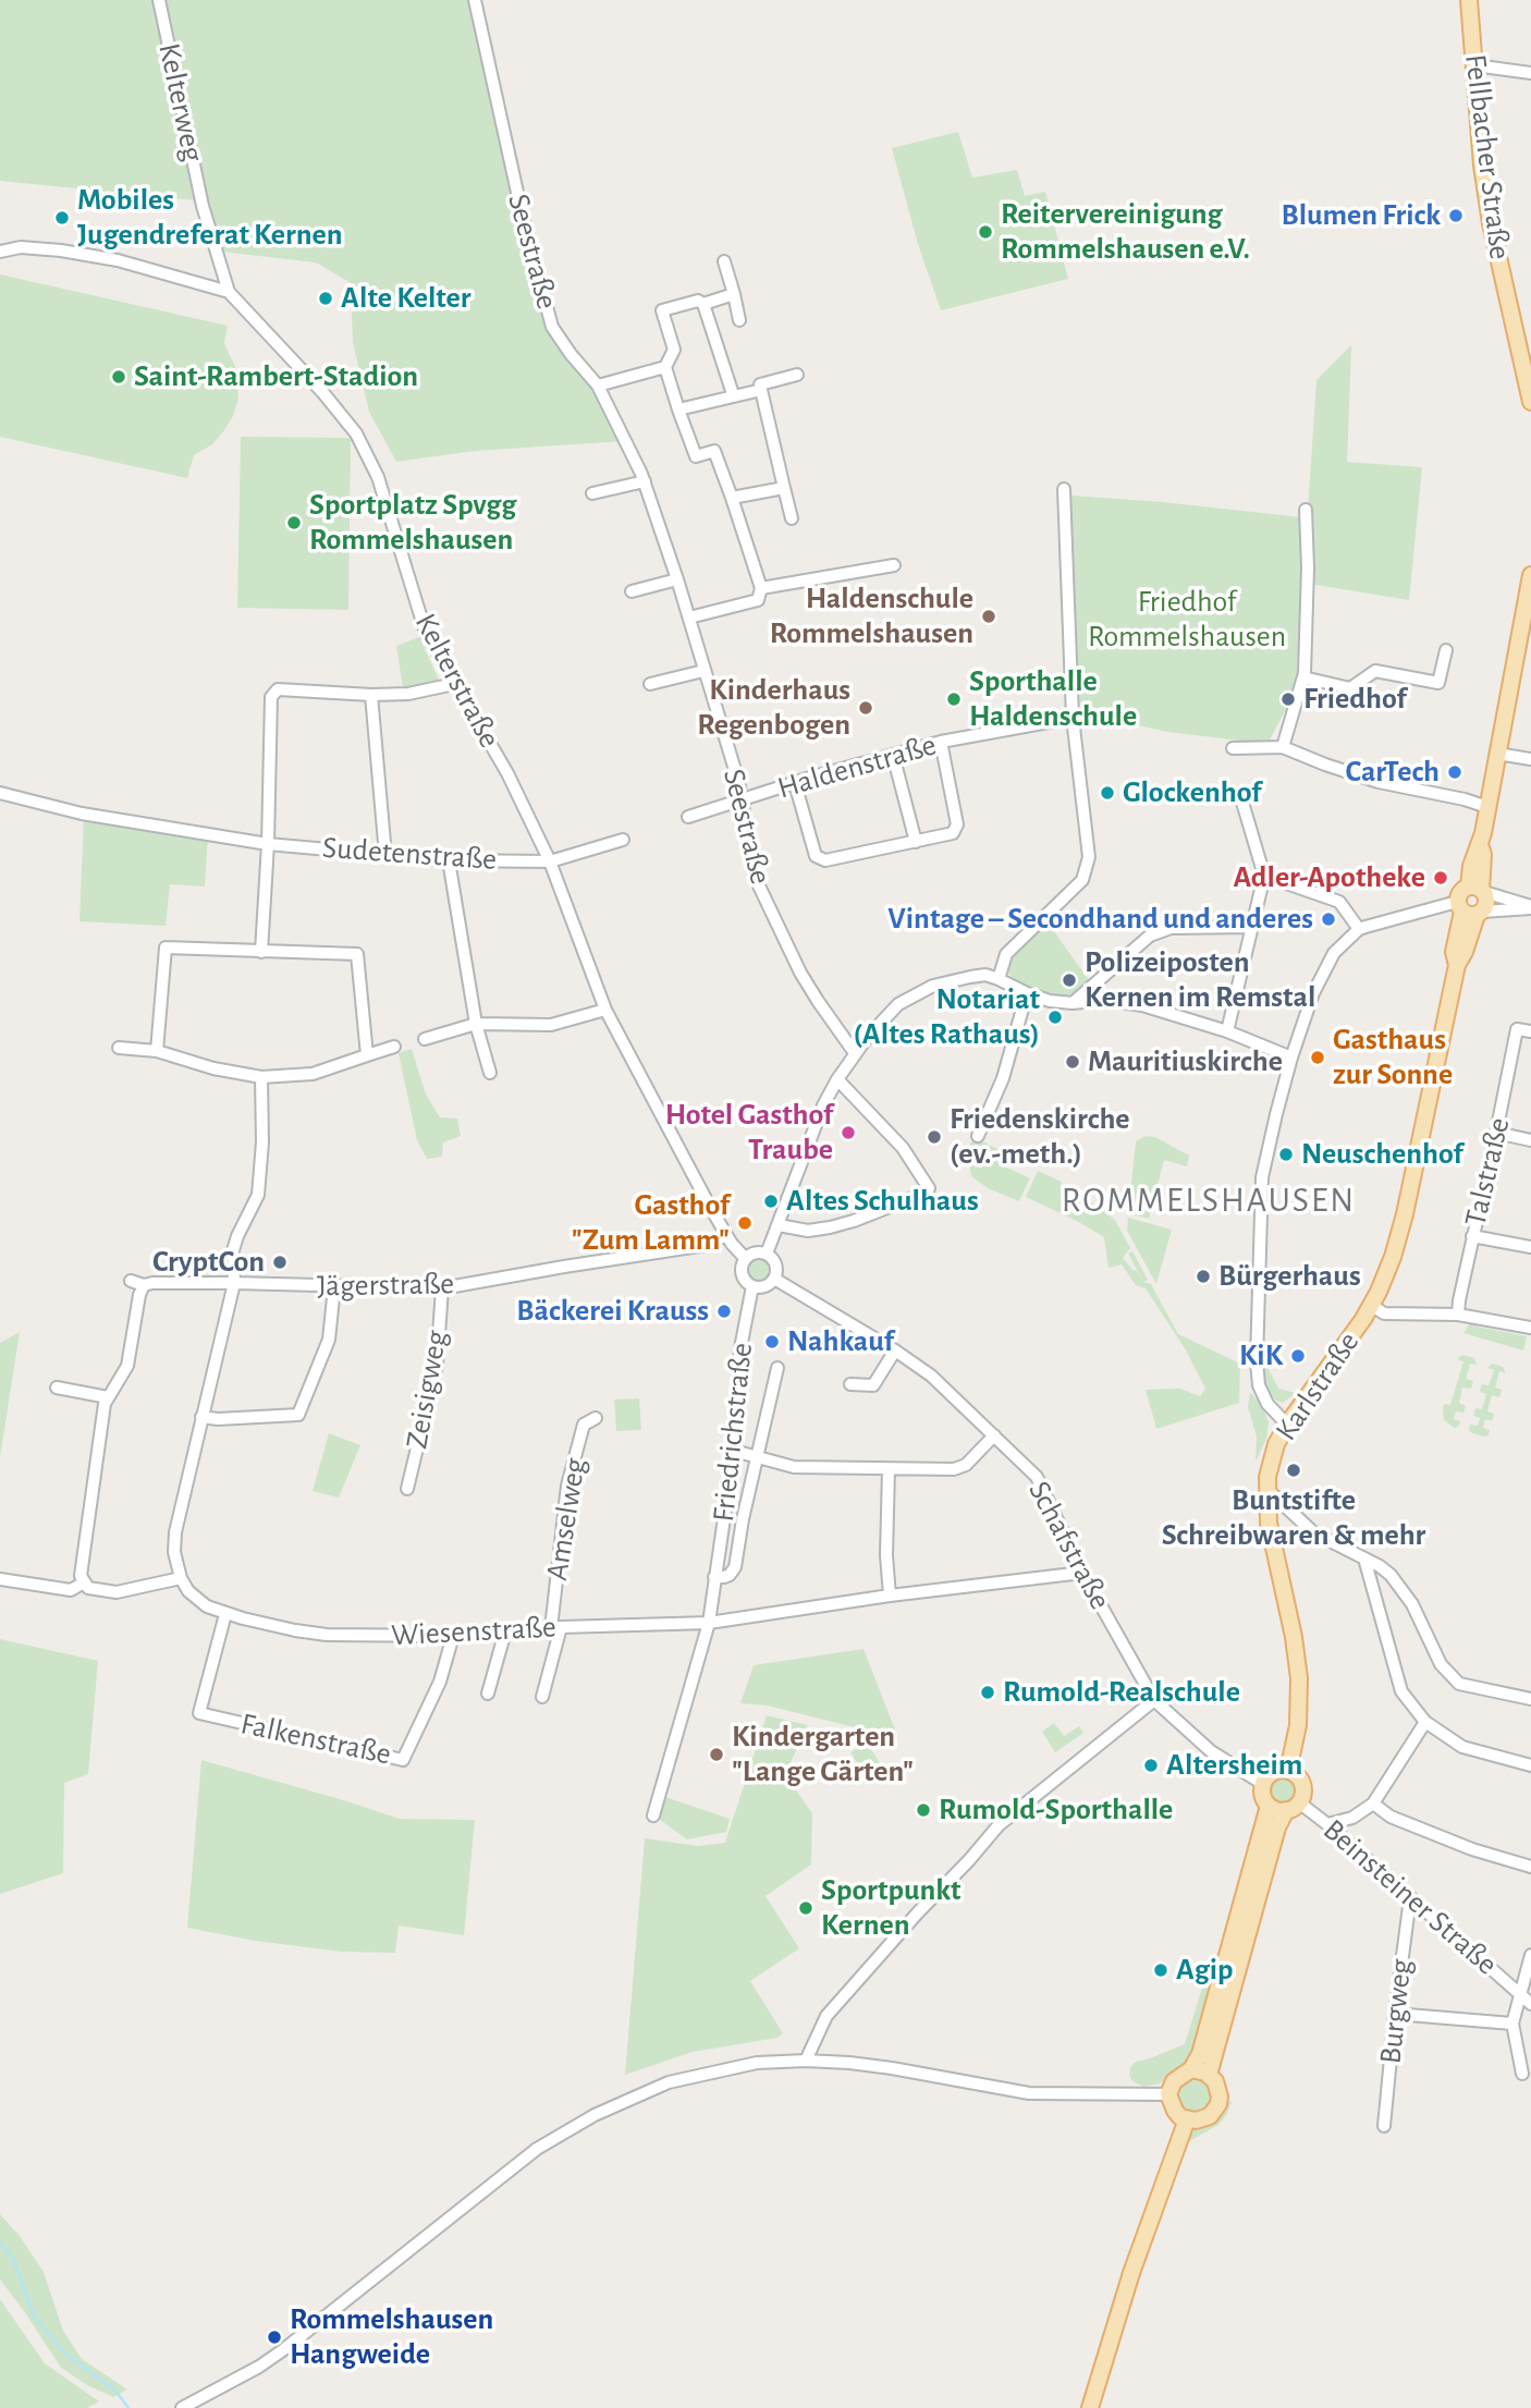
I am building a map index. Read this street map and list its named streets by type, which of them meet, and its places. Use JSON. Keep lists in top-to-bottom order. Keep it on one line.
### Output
{"streets":{"main road":["Fellbacher Straße","Karlstraße"],"street":["Kelterweg","Seestraße","Kelterstraße","Haldenstraße","Sudetenstraße","Talstraße","Jägerstraße","Zeisigweg","Friedrichstraße","Amselweg","Schafstraße","Wiesenstraße","Falkenstraße","Beinsteiner Straße","Burgweg"]},"crossings":[["Kelterweg","Kelterstraße"],["Seestraße","Haldenstraße"],["Kelterstraße","Sudetenstraße"],["Kelterstraße","Jägerstraße"],["Kelterstraße","Friedrichstraße"],["Kelterstraße","Schafstraße"],["Jägerstraße","Zeisigweg"],["Karlstraße","Schafstraße"],["Karlstraße","Beinsteiner Straße"],["Friedrichstraße","Schafstraße"],["Friedrichstraße","Wiesenstraße"],["Amselweg","Wiesenstraße"],["Schafstraße","Wiesenstraße"],["Schafstraße","Beinsteiner Straße"],["Wiesenstraße","Falkenstraße"],["Beinsteiner Straße","Burgweg"]],"districts":["ROMMELSHAUSEN"],"parks":["Friedhof Rommelshausen"],"places":["Blumen Frick","Mobiles Jugendreferat Kernen","Reitervereinigung Rommelshausen e.V.","Alte Kelter","Saint-Rambert-Stadion","Sportplatz Spvgg Rommelshausen","Haldenschule Rommelshausen","Sporthalle Haldenschule","Friedhof","Kinderhaus Regenbogen","CarTech","Glockenhof","Adler-Apotheke","Vintage – Secondhand und anderes","Polizeiposten Kernen im Remstal","Notariat (Altes Rathaus)","Gasthaus zur Sonne","Mauritiuskirche","Hotel Gasthof Traube","Friedenskirche (ev.-meth.)","Neuschenhof","Altes Schulhaus","Gasthof \"Zum Lamm\"","CryptCon","Bürgerhaus","Bäckerei Krauss","Nahkauf","KiK","Buntstifte Schreibwaren & mehr","Rumold-Realschule","Kindergarten \"Lange Gärten\"","Altersheim","Rumold-Sporthalle","Sportpunkt Kernen","Agip","Rommelshausen Hangweide"]}
